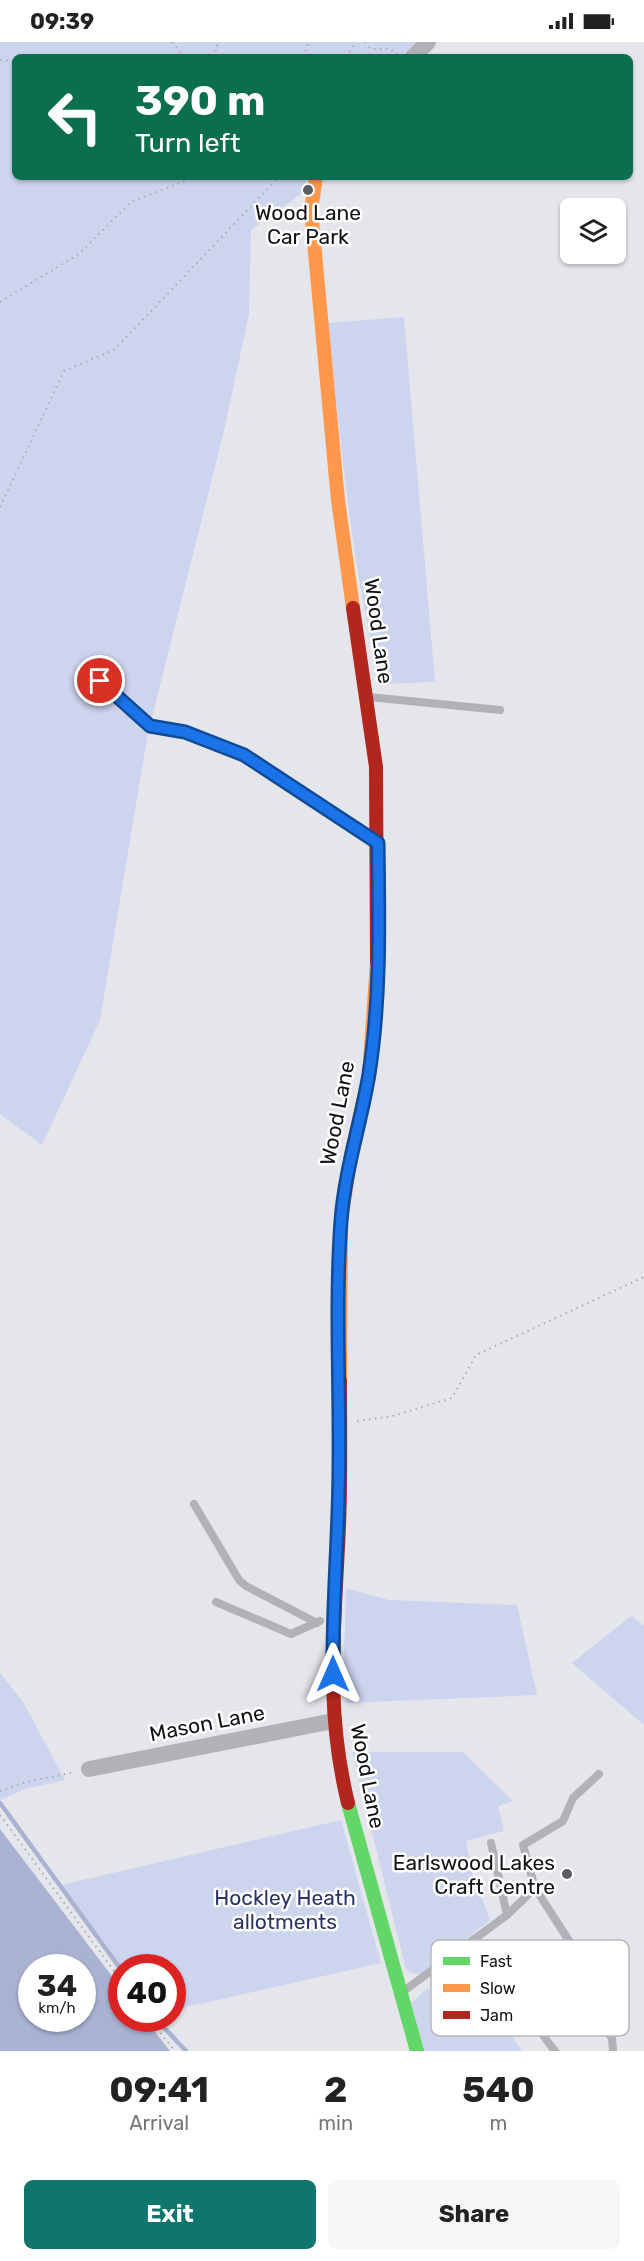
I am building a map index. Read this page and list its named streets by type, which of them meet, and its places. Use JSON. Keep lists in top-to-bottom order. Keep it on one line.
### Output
{"streets":{"street":["Wood Lane","Mason Lane"]},"crossings":[["Wood Lane","Mason Lane"]],"parks":["Hockley Heath allotments"],"places":["Wood Lane Car Park","Earlswood Lakes Craft Centre"],"legend":["Fast","Slow","Jam"],"page":{"status":"09:39","turn":["390 m","Turn left"],"speed":"34 km/h","limit":"40","eta":["09:41","Arrival","2","min","540","m"],"buttons":["Exit","Share"]}}
